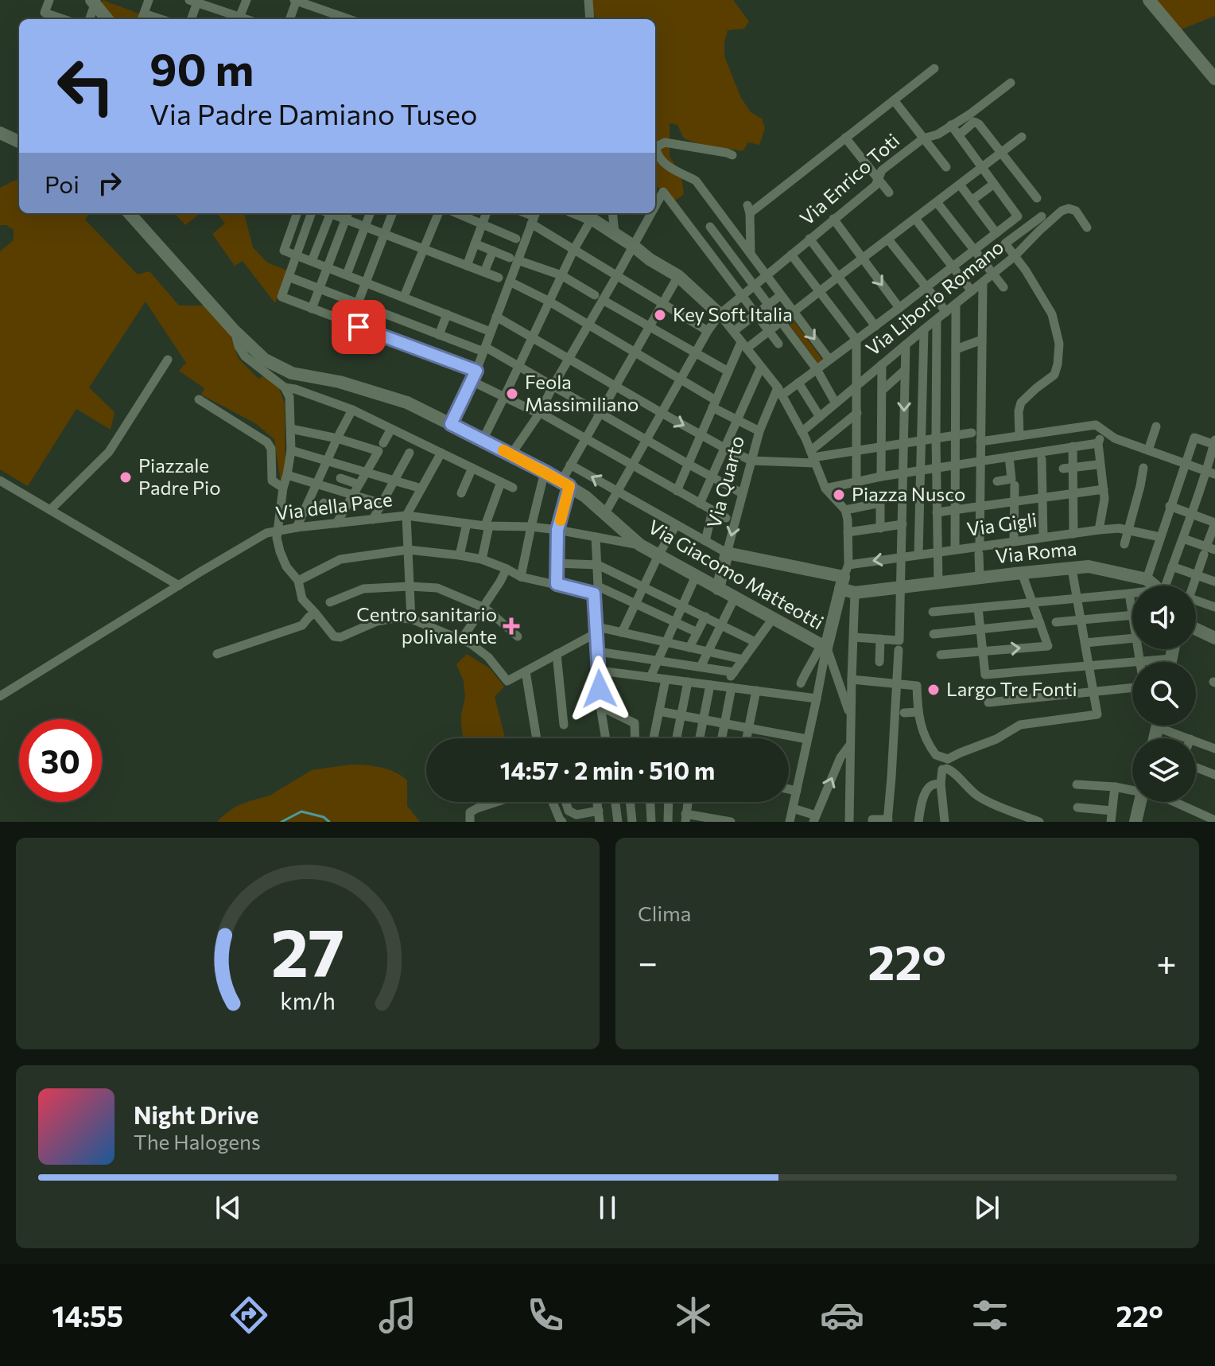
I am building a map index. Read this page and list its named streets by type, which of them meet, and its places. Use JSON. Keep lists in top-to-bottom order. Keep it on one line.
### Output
{"streets":{"street":["Via Enrico Toti","Via Liborio Romano","Via Quarto","Via della Pace","Via Gigli","Via Roma","Via Giacomo Matteotti"]},"crossings":[["Via Enrico Toti","Via Giacomo Matteotti"],["Via Quarto","Via Giacomo Matteotti"],["Via della Pace","Via Giacomo Matteotti"]],"places":{"other":["Key Soft Italia","Feola Massimiliano","Piazzale Padre Pio","Piazza Nusco","Largo Tre Fonti"],"health":["Centro sanitario polivalente"]},"page":{"turn":["90 m","Via Padre Damiano Tuseo"],"then":"Poi","limit":"30","trip":"14:57 · 2 min · 510 m","tile":"Clima","heat":["−","22°","+"],"song":["Night Drive","The Halogens"],"tabs":["14:55","22°"],"gauge":["27","km/h"]}}
